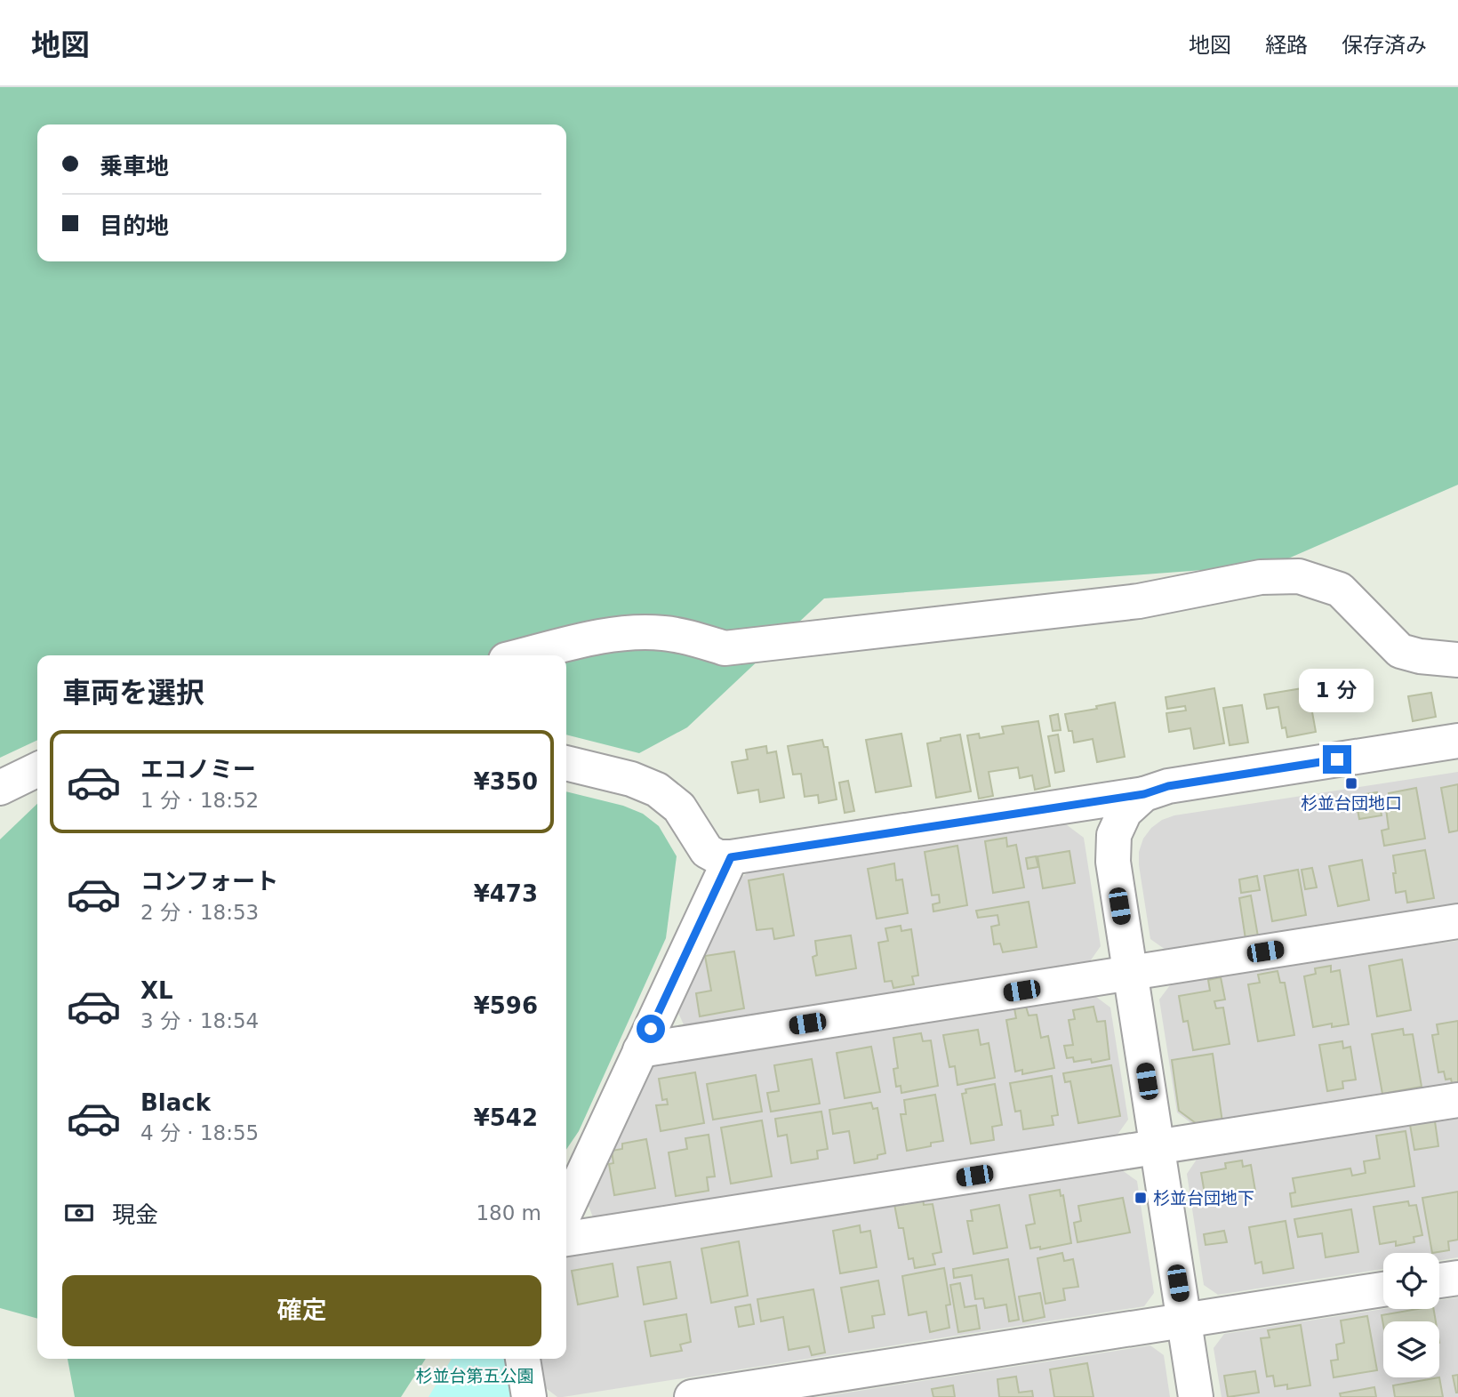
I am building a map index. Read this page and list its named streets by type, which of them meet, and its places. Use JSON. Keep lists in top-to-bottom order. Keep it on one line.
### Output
{"parks":["杉並台第五公園"],"places":{"transit":["杉並台団地口","杉並台団地下"]},"page":{"header":"地図","nav":["地図","経路","保存済み"],"banner":["乗車地","目的地"],"heading":"車両を選択","bubble":"1 分","list":[{"name":"エコノミー","note":"1 分 · 18:52","value":"¥350"},{"name":"コンフォート","note":"2 分 · 18:53","value":"¥473"},{"name":"XL","note":"3 分 · 18:54","value":"¥596"},{"name":"Black","note":"4 分 · 18:55","value":"¥542"}],"pay":["現金","180 m"],"buttons":"確定"}}
